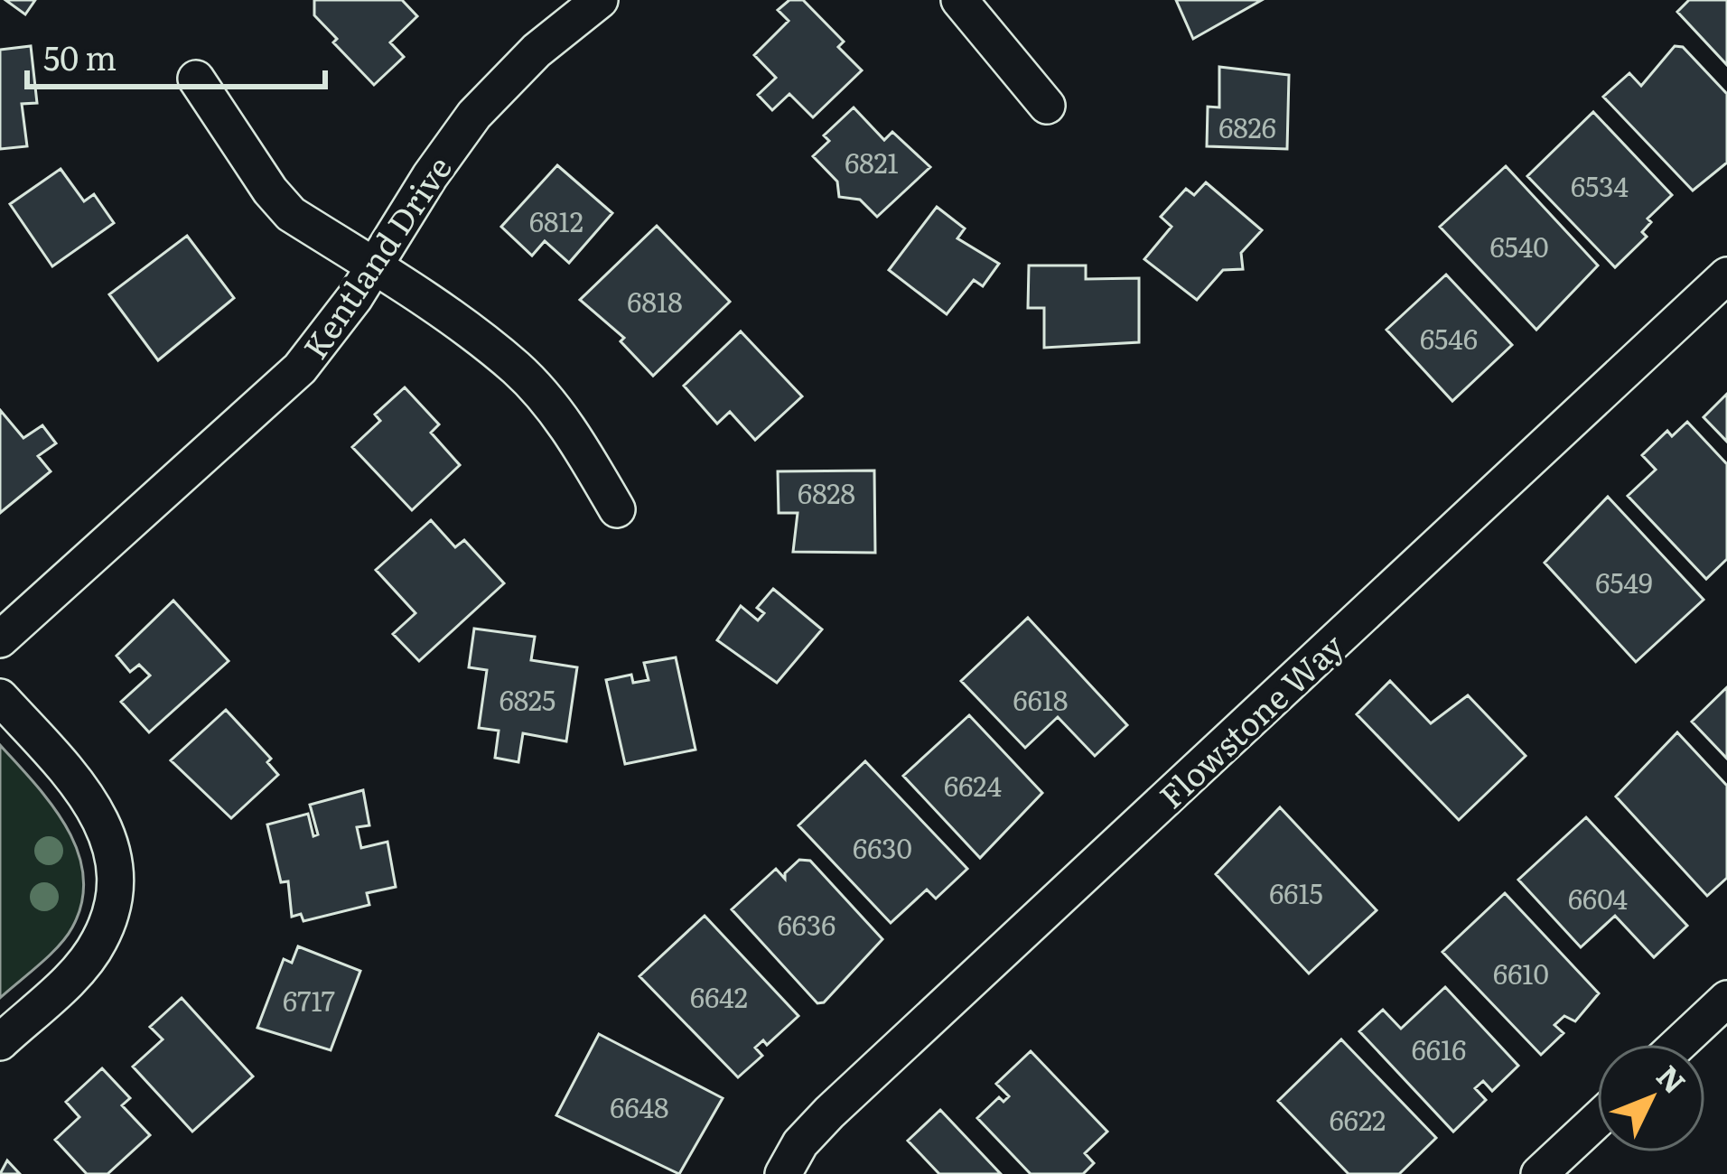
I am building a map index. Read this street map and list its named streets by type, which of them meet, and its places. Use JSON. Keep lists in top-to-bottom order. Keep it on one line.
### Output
{"streets":{"street":["Kentland Drive","Flowstone Way"]},"house_numbers":["6826","6821","6534","6812","6540","6818","6546","6828","6549","6825","6618","6624","6630","6615","6604","6636","6610","6642","6717","6616","6648","6622"],"scale_bar":"50 m","north":"top right"}
